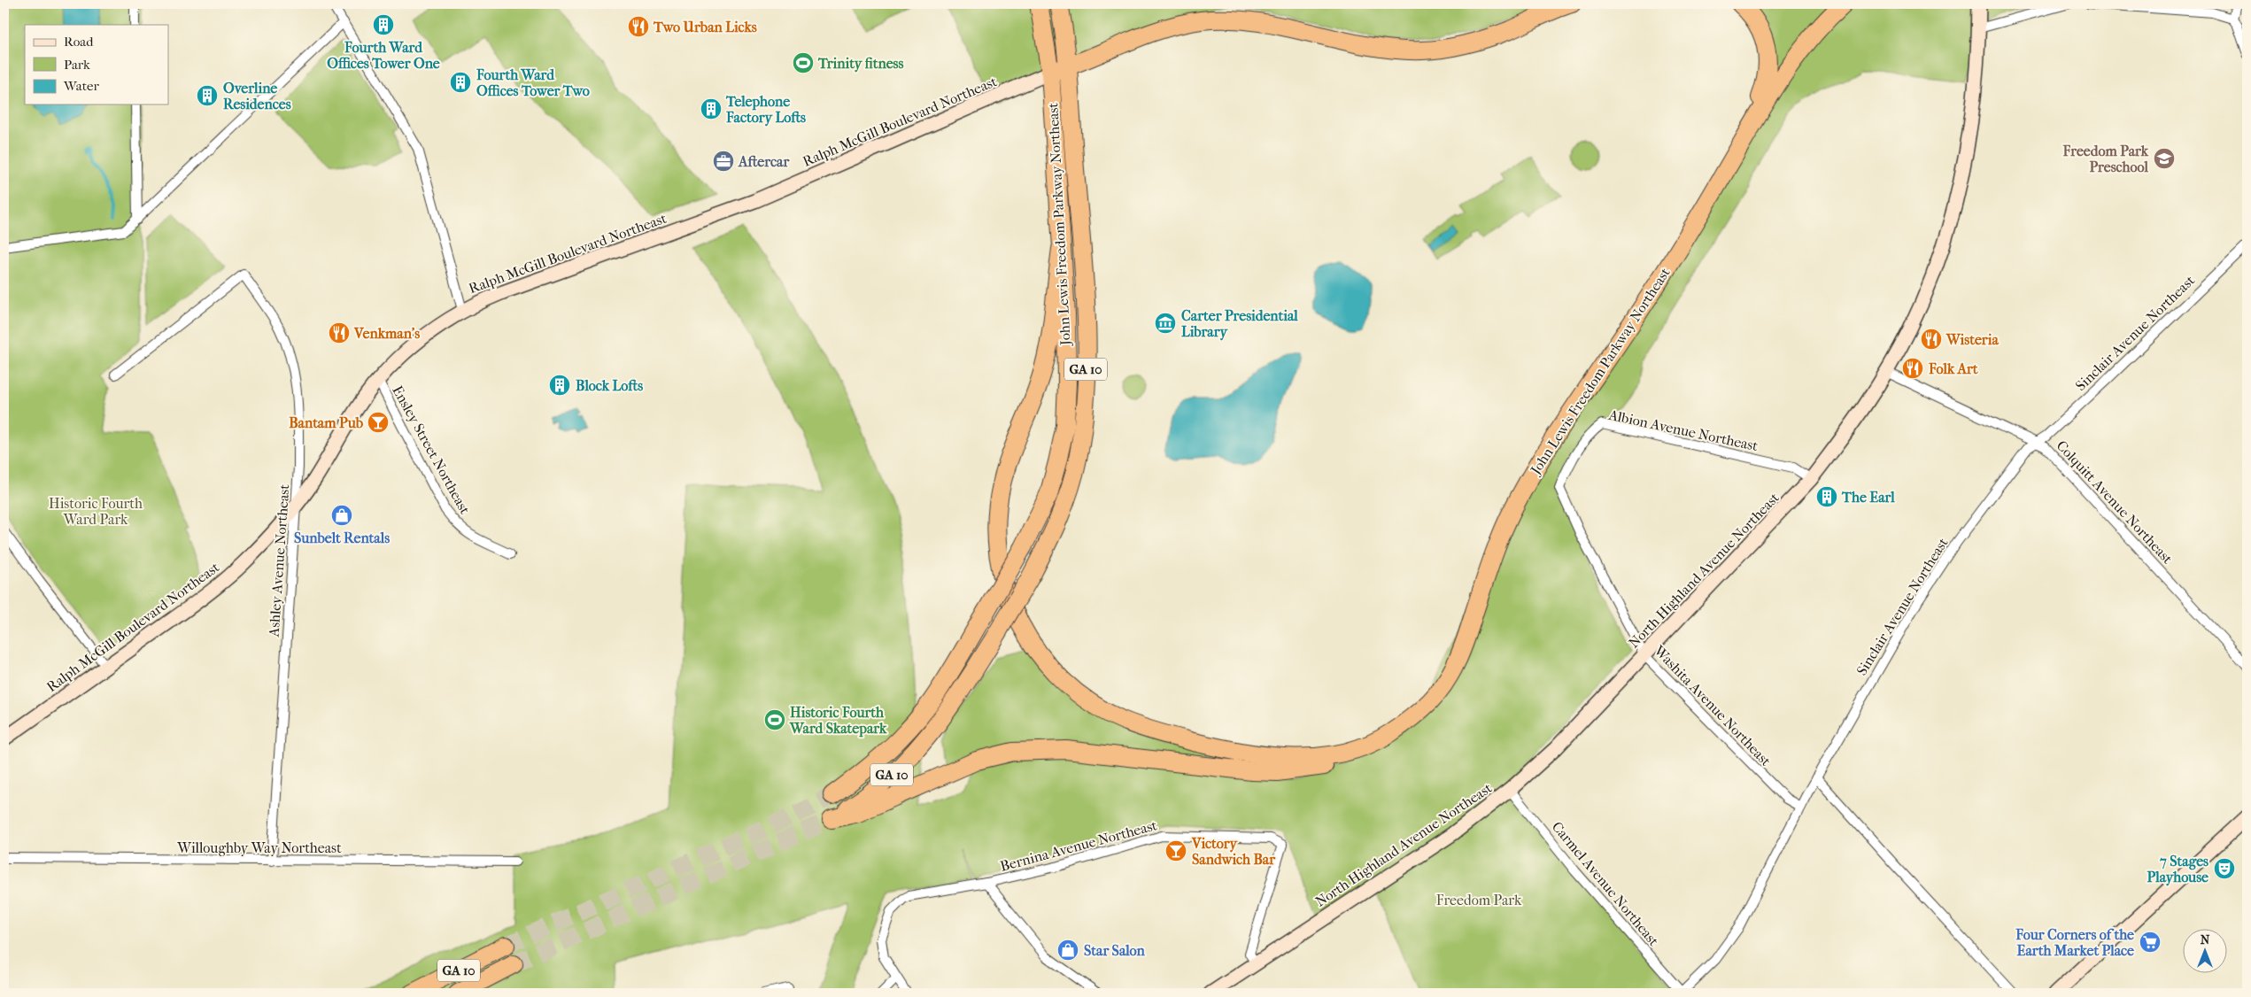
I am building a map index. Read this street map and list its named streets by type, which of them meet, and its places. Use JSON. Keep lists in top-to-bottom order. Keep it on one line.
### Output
{"streets":{"highway":["John Lewis Freedom Parkway Northeast","GA 10"],"main road":["Ralph McGill Boulevard Northeast","North Highland Avenue Northeast"],"street":["Sinclair Avenue Northeast","Albion Avenue Northeast","Ensley Street Northeast","Colquitt Avenue Northeast","Ashley Avenue Northeast","Washita Avenue Northeast","Bernina Avenue Northeast","Willoughby Way Northeast","Carmel Avenue Northeast"]},"crossings":[["Ralph McGill Boulevard Northeast","John Lewis Freedom Parkway Northeast"],["Ralph McGill Boulevard Northeast","Ensley Street Northeast"],["Ralph McGill Boulevard Northeast","Ashley Avenue Northeast"],["Sinclair Avenue Northeast","Colquitt Avenue Northeast"],["Sinclair Avenue Northeast","Washita Avenue Northeast"],["Sinclair Avenue Northeast","Carmel Avenue Northeast"],["Albion Avenue Northeast","North Highland Avenue Northeast"],["Albion Avenue Northeast","Washita Avenue Northeast"],["Colquitt Avenue Northeast","North Highland Avenue Northeast"],["Ashley Avenue Northeast","Willoughby Way Northeast"],["North Highland Avenue Northeast","Washita Avenue Northeast"],["North Highland Avenue Northeast","Bernina Avenue Northeast"],["North Highland Avenue Northeast","Carmel Avenue Northeast"]],"parks":["Historic Fourth Ward Park","Freedom Park"],"places":{"building":["Fourth Ward Offices Tower One","Fourth Ward Offices Tower Two","Overline Residences","Telephone Factory Lofts","Block Lofts","The Earl"],"restaurant":["Two Urban Licks","Venkman's","Wisteria","Folk Art"],"sports":["Trinity fitness","Historic Fourth Ward Skatepark"],"school or university":["Freedom Park Preschool"],"office":["Aftercar"],"museum":["Carter Presidential Library"],"bar":["Bantam Pub","Victory Sandwich Bar"],"shop":["Sunbelt Rentals","Star Salon"],"theatre":["7 Stages Playhouse"],"supermarket":["Four Corners of the Earth Market Place"]},"legend":["Road","Park","Water"],"north":"top"}
